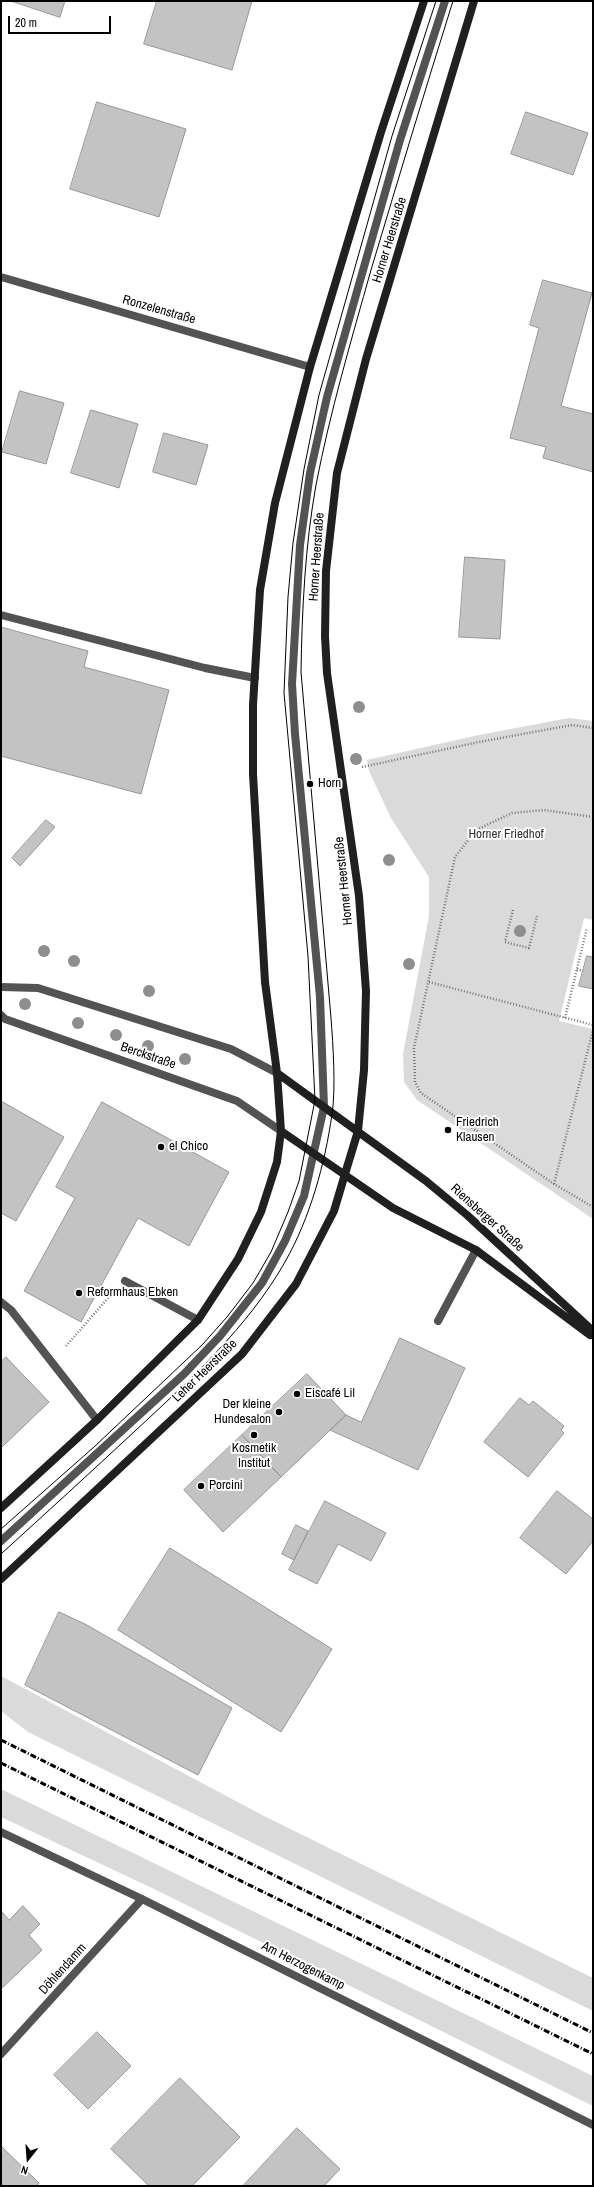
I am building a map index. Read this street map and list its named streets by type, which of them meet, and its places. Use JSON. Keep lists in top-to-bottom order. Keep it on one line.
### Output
{"streets":{"main road":["Horner Heerstraße","Riensberger Straße","Leher Heerstraße"],"street":["Ronzelenstraße","Berckstraße","Am Herzogenkamp","Döhlendamm"]},"crossings":[["Horner Heerstraße","Riensberger Straße"],["Horner Heerstraße","Leher Heerstraße"],["Riensberger Straße","Leher Heerstraße"],["Am Herzogenkamp","Döhlendamm"]],"parks":["Horner Friedhof"],"places":["Horn","Friedrich Klausen","el Chico","Reformhaus Ebken","Eiscafé Lil","Der kleine Hundesalon","Kosmetik Institut","Porcini"],"scale_bar":"20 m","north":"bottom"}
